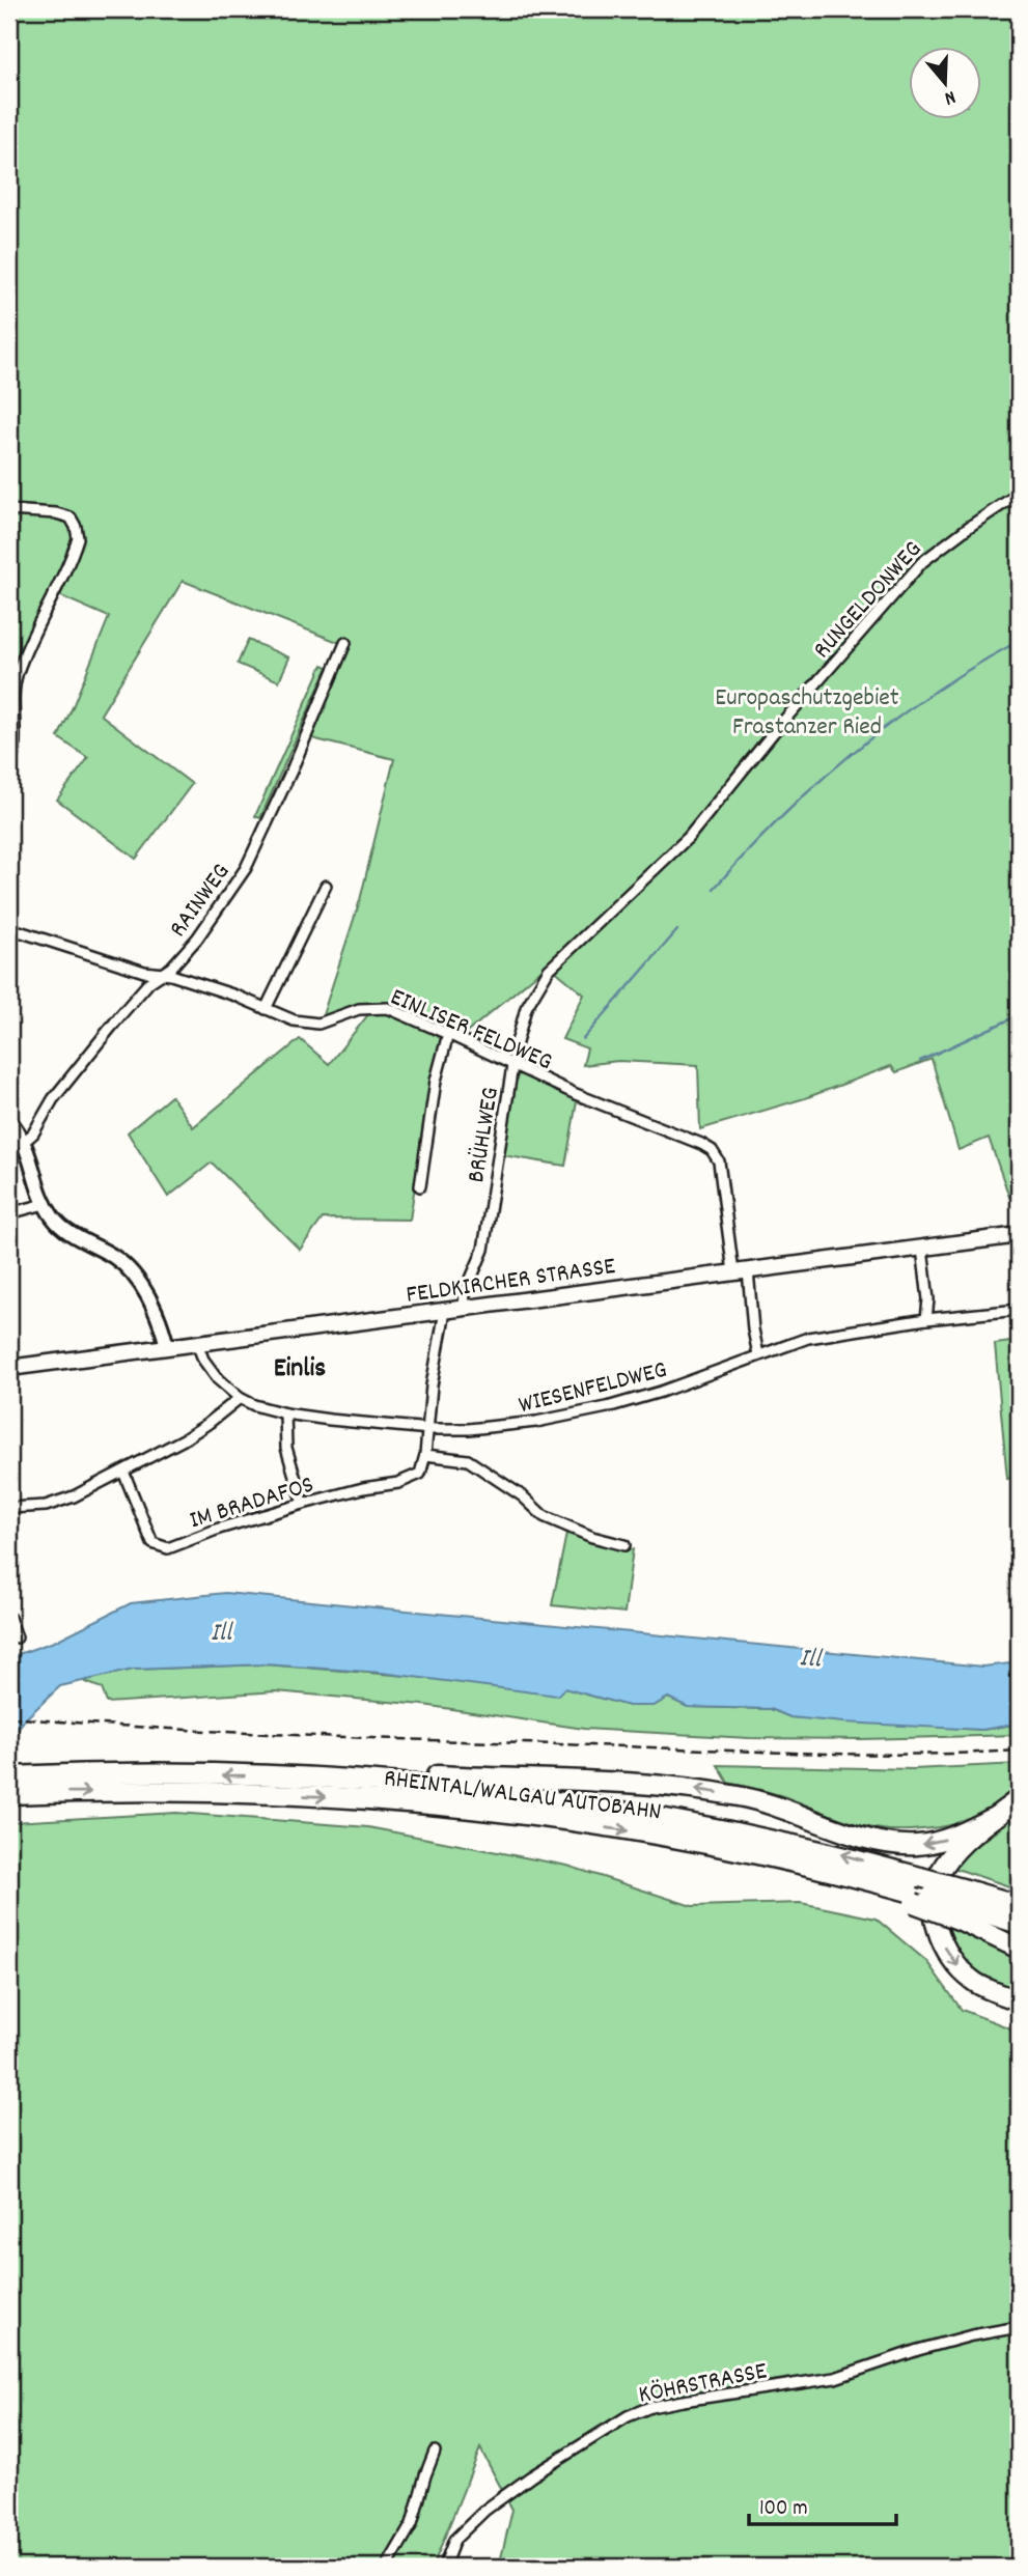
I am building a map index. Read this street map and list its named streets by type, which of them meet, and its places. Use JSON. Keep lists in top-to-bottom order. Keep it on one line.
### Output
{"streets":{"highway":["RHEINTAL/WALGAU AUTOBAHN"],"main road":["FELDKIRCHER STRASSE"],"street":["RUNGELDONWEG","RAINWEG","EINLISER FELDWEG","BRÜHLWEG","WIESENFELDWEG","IM BRADAFOS","KÖHRSTRASSE"]},"crossings":[["RUNGELDONWEG","BRÜHLWEG"],["RAINWEG","EINLISER FELDWEG"],["EINLISER FELDWEG","BRÜHLWEG"],["EINLISER FELDWEG","FELDKIRCHER STRASSE"],["BRÜHLWEG","FELDKIRCHER STRASSE"],["FELDKIRCHER STRASSE","WIESENFELDWEG"]],"districts":["Einlis"],"water":["Ill"],"parks":["Europaschutzgebiet Frastanzer Ried"],"scale_bar":"100 m","north":"bottom"}
